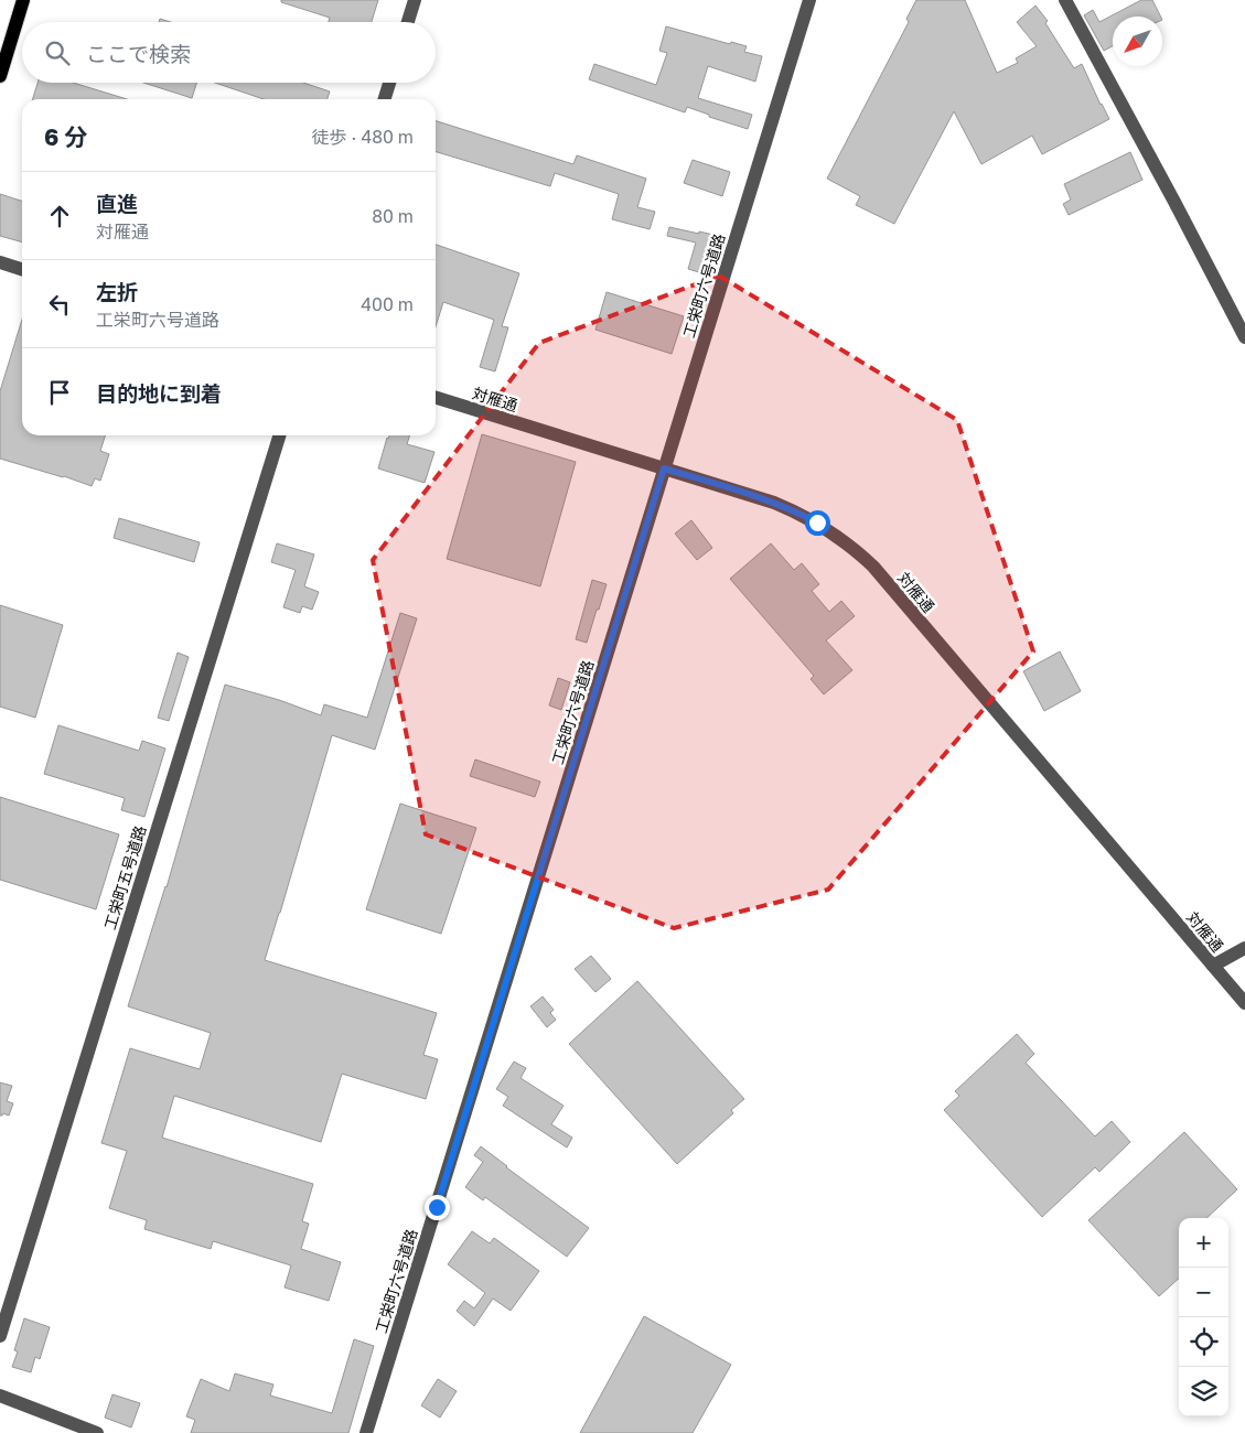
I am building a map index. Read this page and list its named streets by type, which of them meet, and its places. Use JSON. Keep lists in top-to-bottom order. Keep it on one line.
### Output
{"streets":{"street":["工栄町六号道路","対雁通","工栄町五号道路"]},"crossings":[["工栄町六号道路","対雁通"]],"north":"bottom left","page":{"search":"ここで検索","heading":["6 分","徒歩 · 480 m"],"list":[["直進","対雁通","80 m"],["左折","工栄町六号道路","400 m"],"目的地に到着"],"map_buttons":["+","−"]}}
